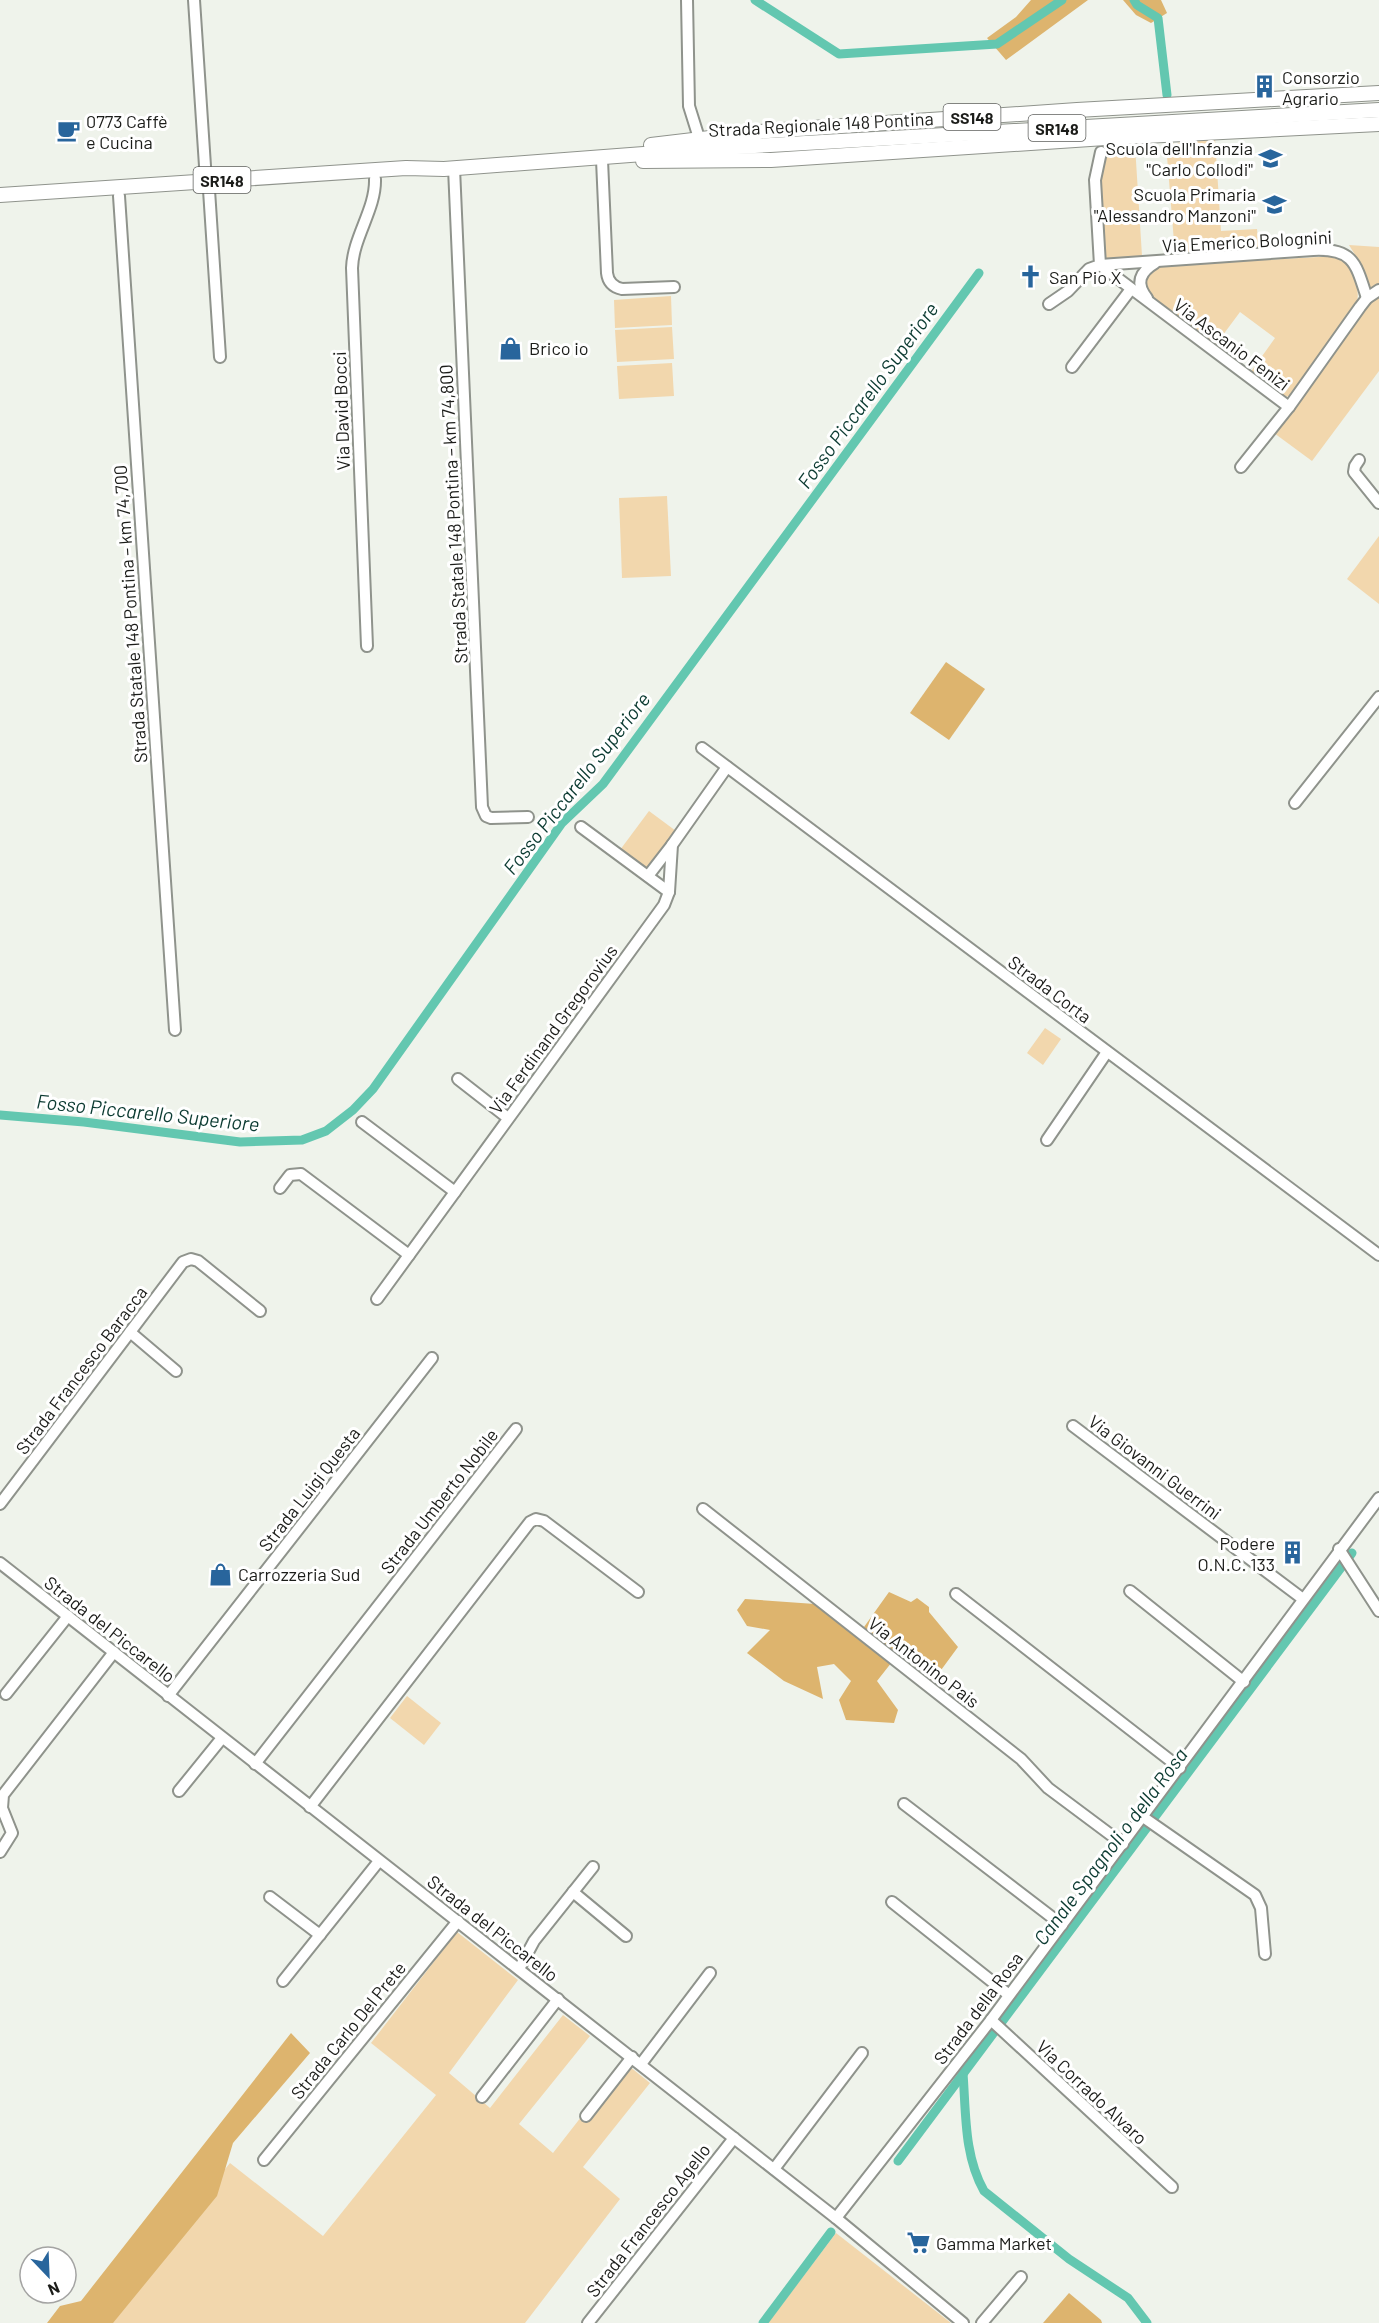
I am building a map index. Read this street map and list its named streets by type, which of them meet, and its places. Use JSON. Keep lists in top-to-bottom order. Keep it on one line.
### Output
{"streets":{"main road":["SS148","Strada Regionale 148 Pontina","SR148"],"street":["Via Emerico Bolognini","Via Ascanio Fenizi","Via David Bocci","Strada Statale 148 Pontina – km 74,800","Strada Statale 148 Pontina – km 74,700","Strada Corta","Via Ferdinand Gregorovius","Strada Francesco Baracca","Via Giovanni Guerrini","Strada Luigi Questa","Strada Umberto Nobile","Strada del Piccarello","Via Antonino Pais","Strada della Rosa","Strada Carlo Del Prete","Via Corrado Alvaro","Strada Francesco Agello"]},"crossings":[["SS148","Strada Regionale 148 Pontina"],["Strada Regionale 148 Pontina","Via David Bocci"],["Strada Regionale 148 Pontina","Strada Statale 148 Pontina – km 74,800"],["Strada Regionale 148 Pontina","Strada Statale 148 Pontina – km 74,700"],["Via Emerico Bolognini","Via Ascanio Fenizi"],["Via Giovanni Guerrini","Strada della Rosa"],["Strada Luigi Questa","Strada del Piccarello"],["Strada Umberto Nobile","Strada del Piccarello"],["Strada del Piccarello","Strada della Rosa"],["Strada del Piccarello","Strada Carlo Del Prete"],["Strada del Piccarello","Strada Francesco Agello"],["Via Antonino Pais","Strada della Rosa"],["Strada della Rosa","Via Corrado Alvaro"]],"water":["Fosso Piccarello Superiore","Canale Spagnoli o della Rosa"],"places":{"building":["Consorzio Agrario","Podere O.N.C. 133"],"cafe":["0773 Caffè e Cucina"],"school or university":["Scuola dell'Infanzia \"Carlo Collodi\"","Scuola Primaria \"Alessandro Manzoni\""],"church":["San Pio X"],"shop":["Brico io","Carrozzeria Sud"],"supermarket":["Gamma Market"]},"north":"bottom right"}
